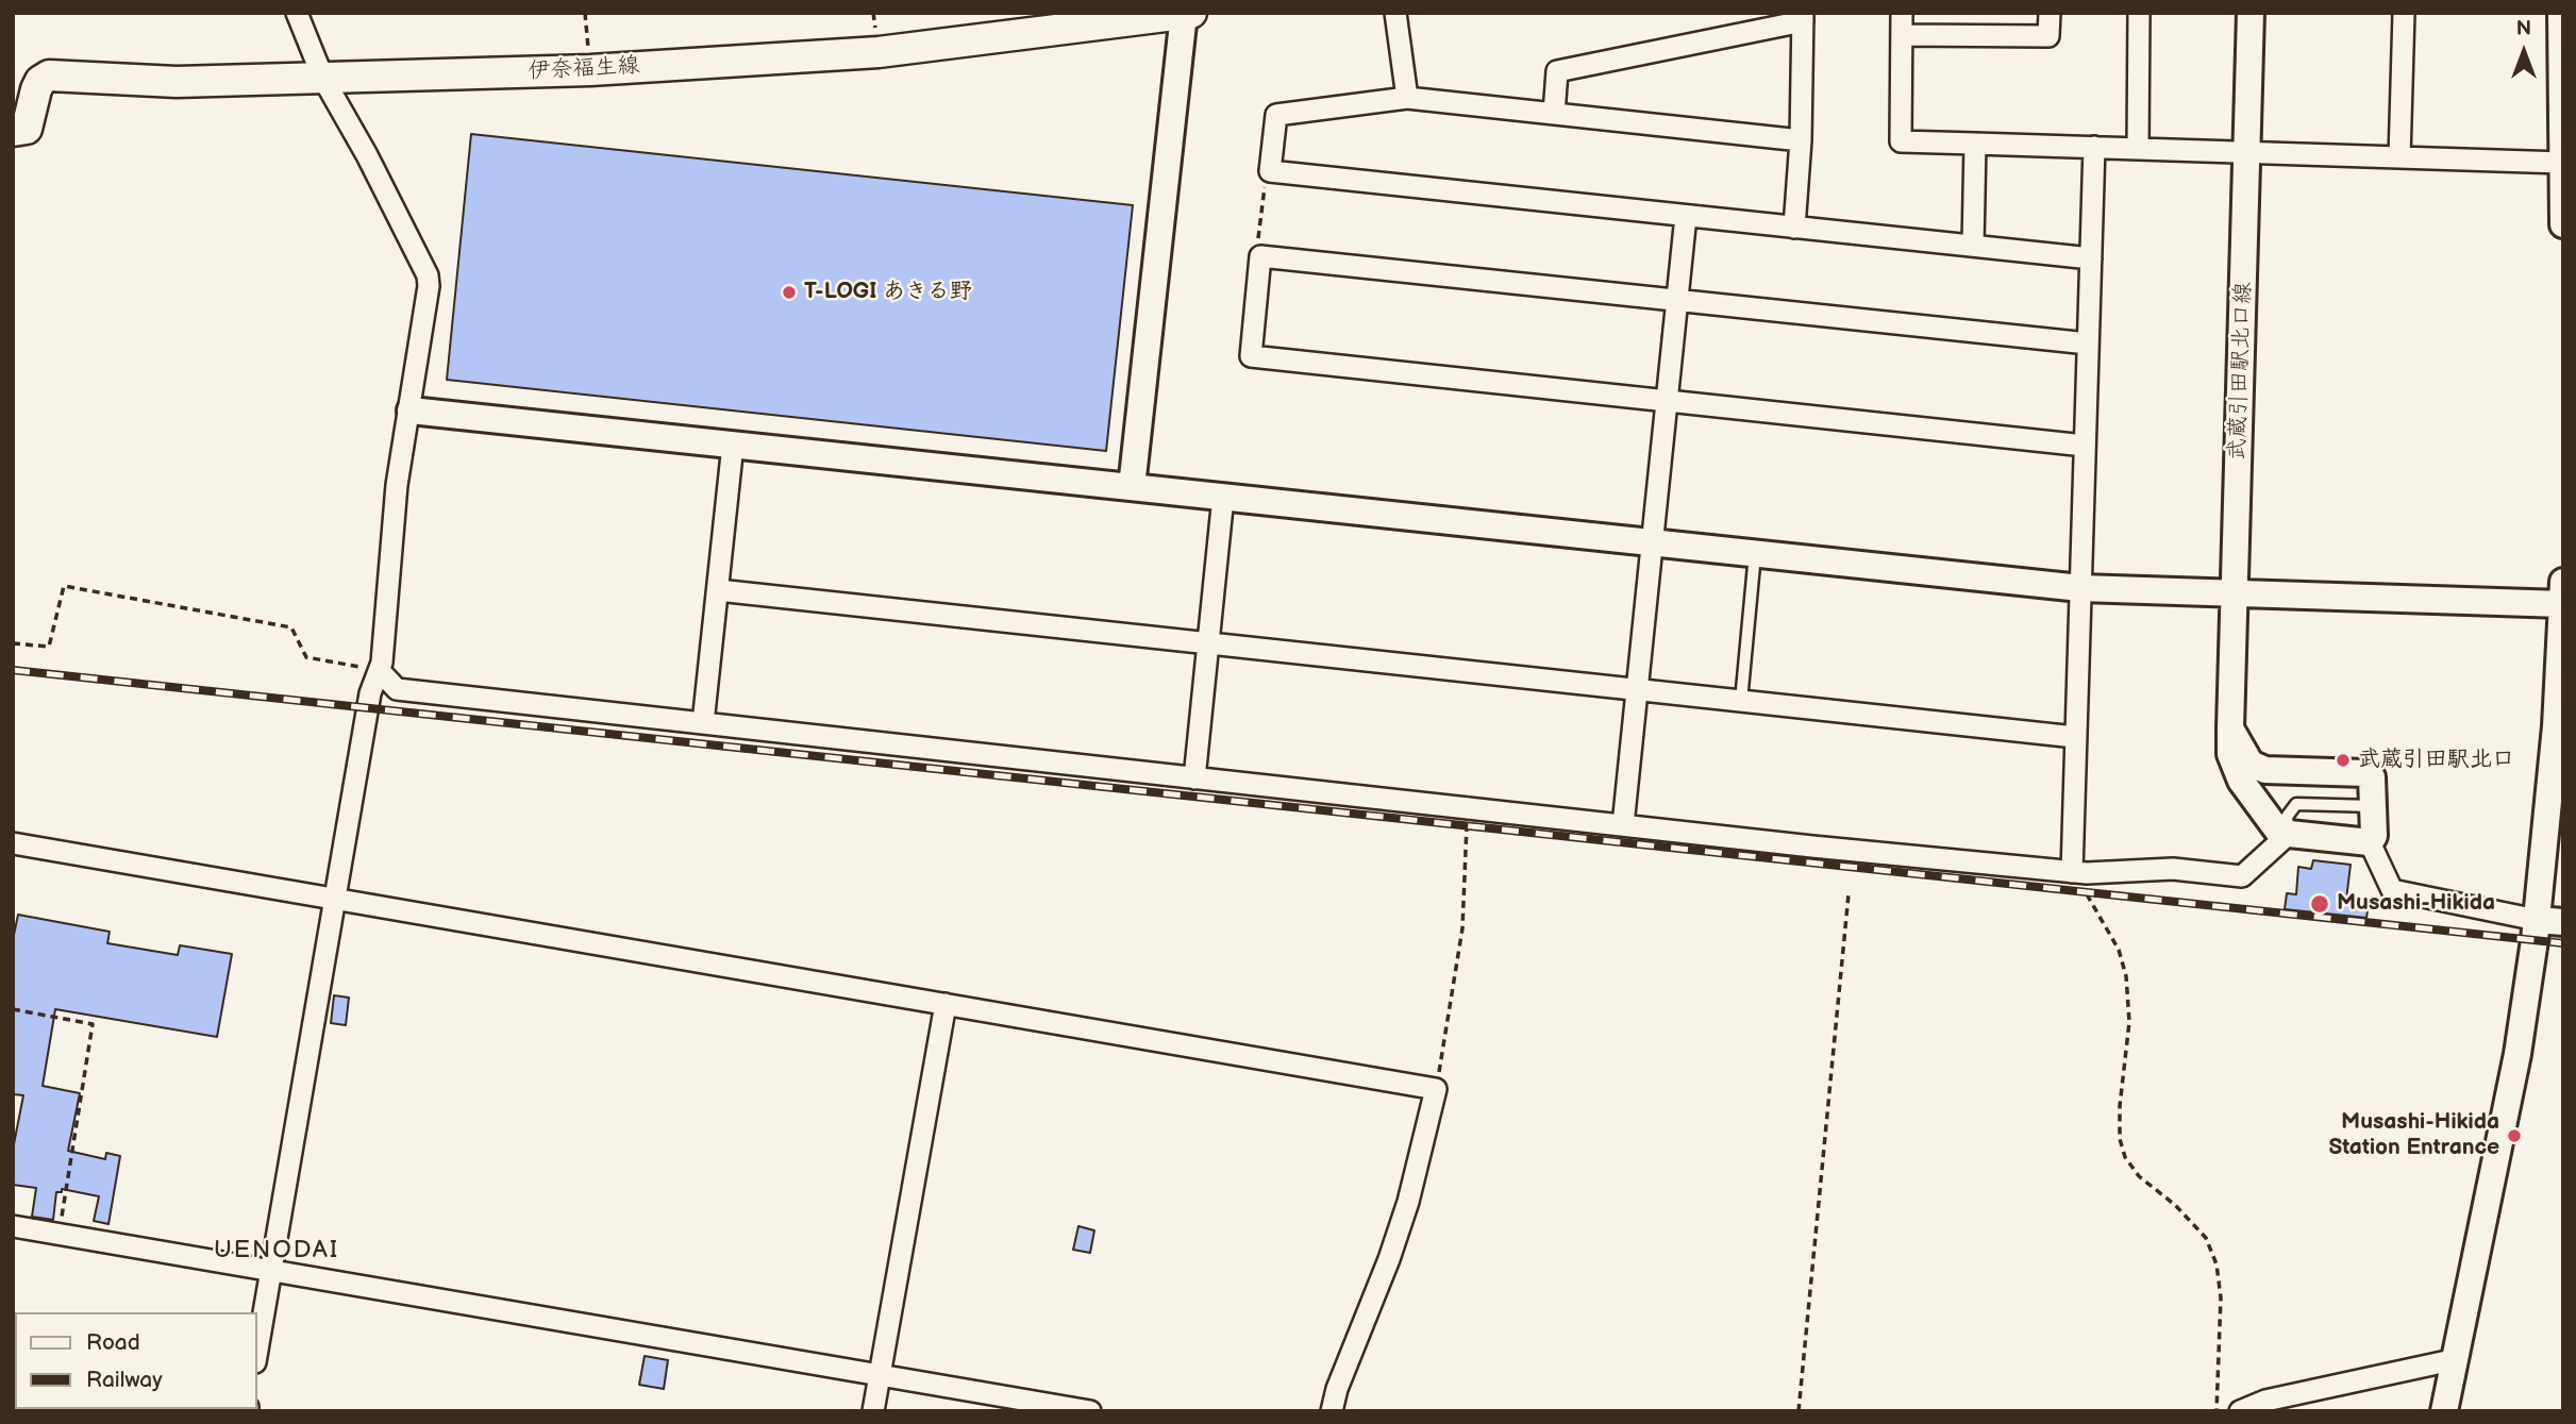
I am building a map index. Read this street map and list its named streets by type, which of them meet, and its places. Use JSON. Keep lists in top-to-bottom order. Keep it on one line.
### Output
{"streets":{"main road":["伊奈福生線"],"street":["武蔵引田駅北口線"]},"districts":["UENODAI"],"places":["T-LOGI あきる野","武蔵引田駅北口","Musashi-Hikida","Musashi-Hikida Station Entrance"],"legend":["Road","Railway"],"north":"top"}
